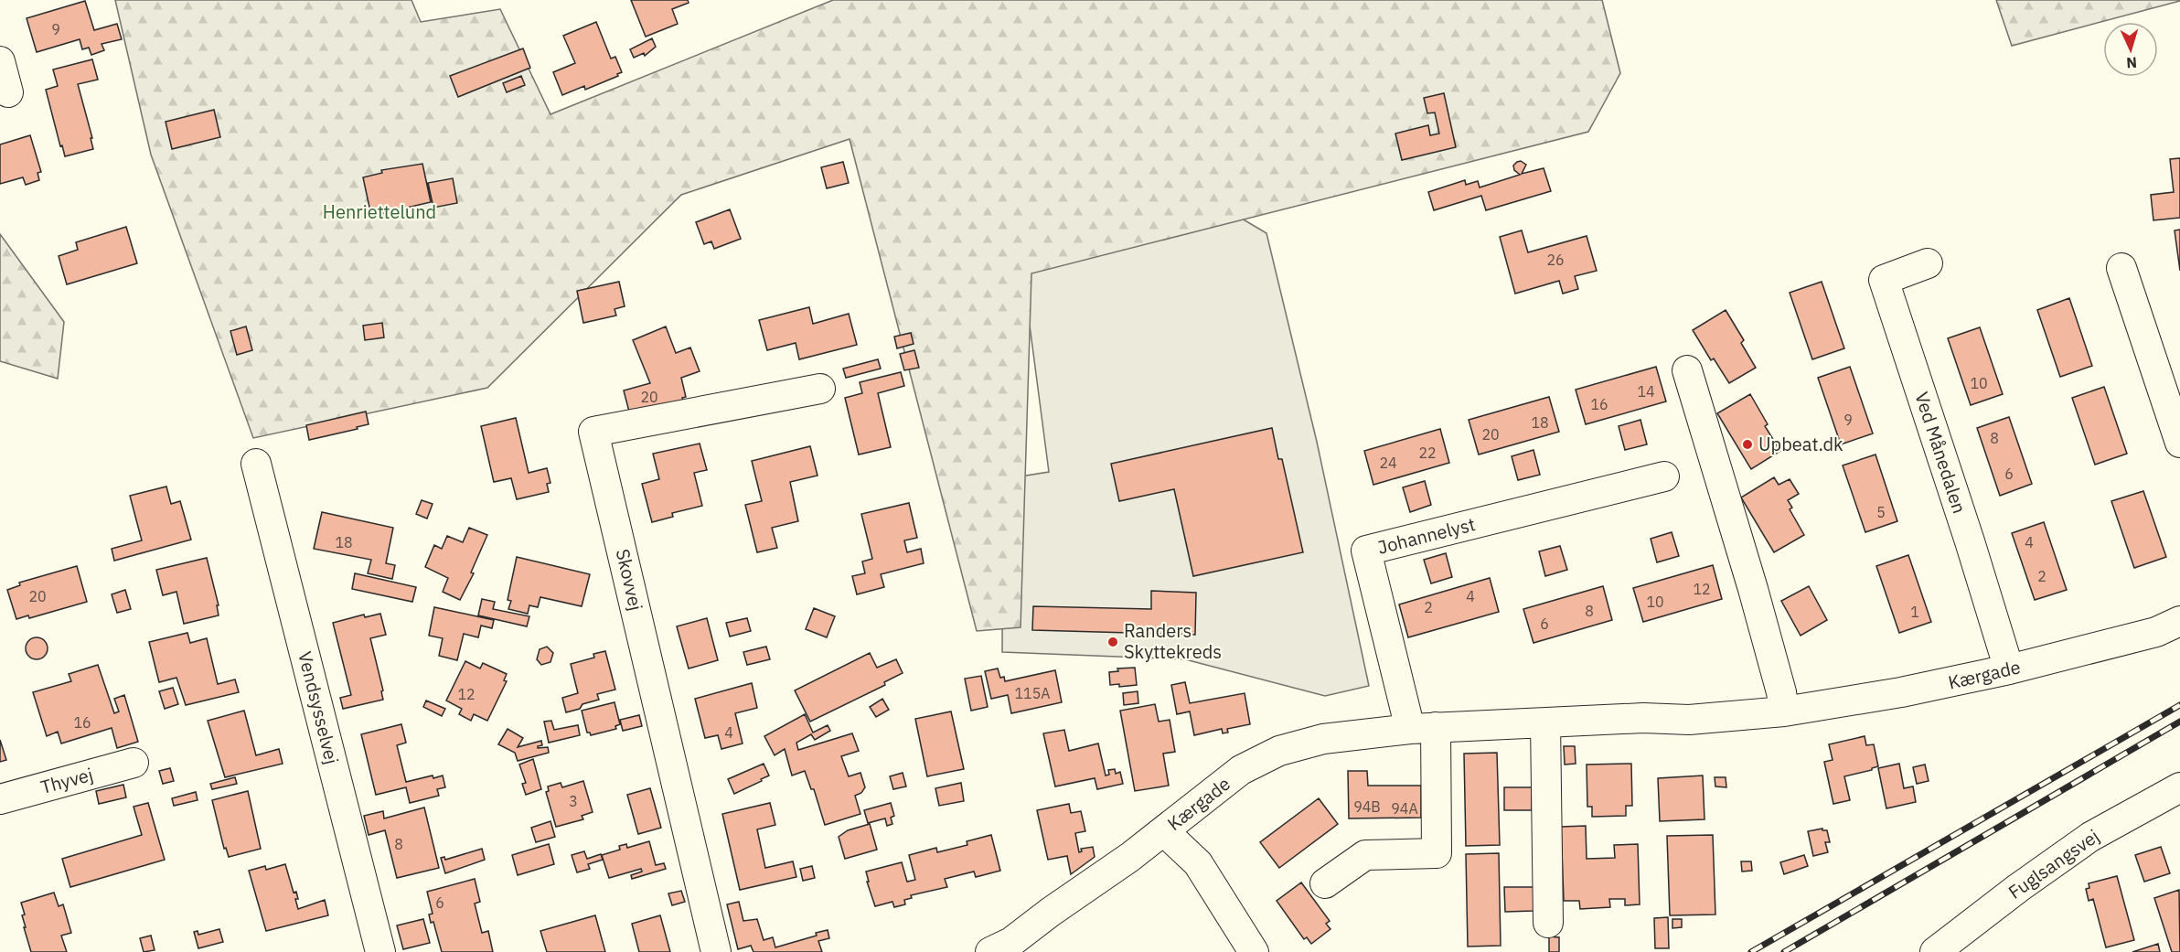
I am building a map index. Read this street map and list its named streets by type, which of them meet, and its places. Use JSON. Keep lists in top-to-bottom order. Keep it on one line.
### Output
{"streets":{"street":["Ved Månedalen","Johannelyst","Skovvej","Kærgade","Vendsysselvej","Thyvej","Fuglsangsvej"]},"crossings":[["Ved Månedalen","Kærgade"],["Johannelyst","Kærgade"]],"parks":["Henriettelund"],"places":["Upbeat.dk","Randers Skyttekreds"],"house_numbers":["9","26","10","14","20","16","9","18","20","8","22","24","6","5","18","4","2","12","20","4","10","2","8","1","6","115A","12","16","4","3","94B","94A","8","6"],"north":"bottom"}
